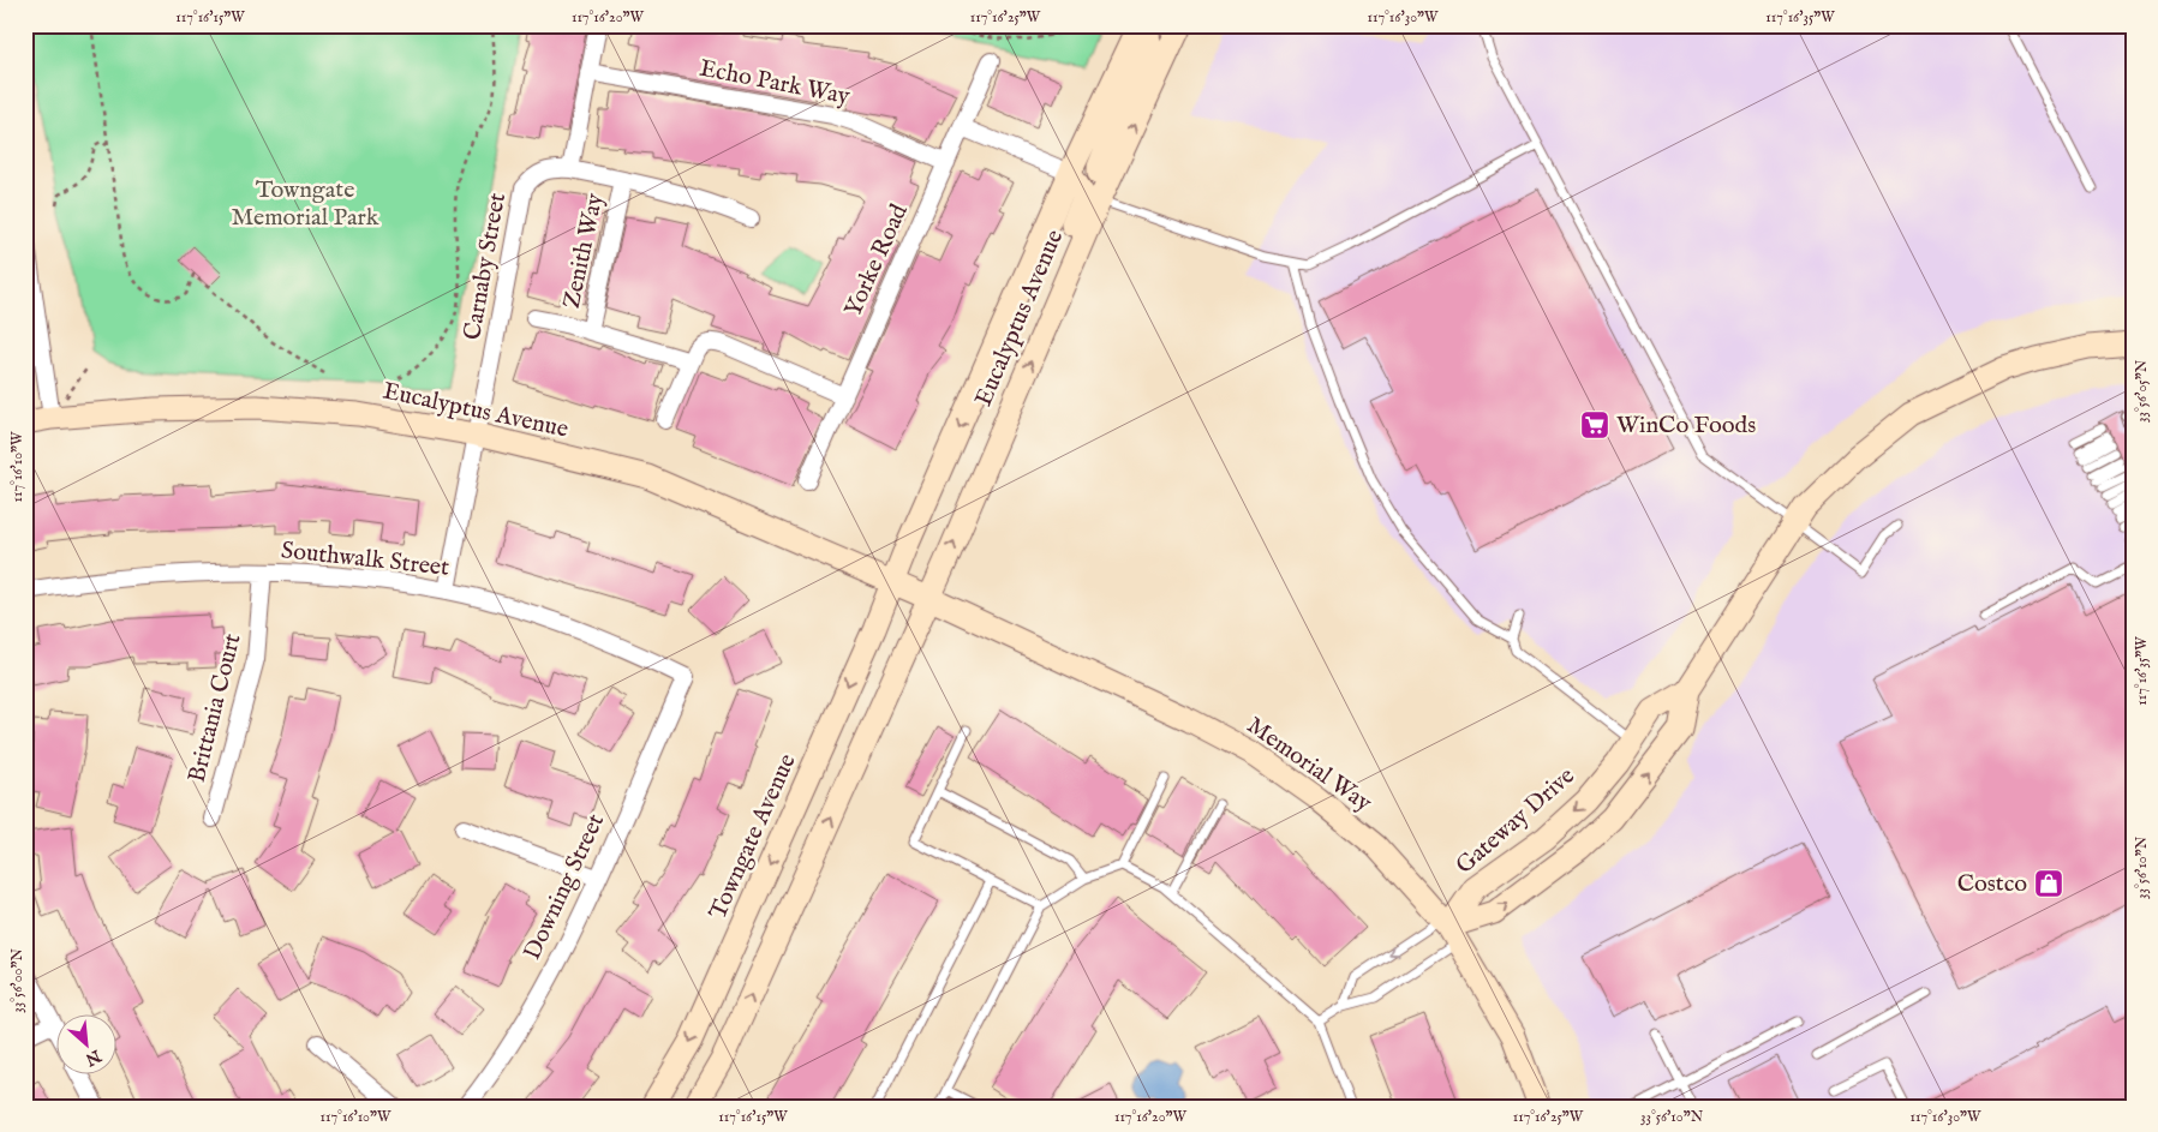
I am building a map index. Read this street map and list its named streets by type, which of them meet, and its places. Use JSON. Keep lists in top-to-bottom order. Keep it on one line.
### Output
{"streets":{"street":["Echo Park Way","Zenith Way","Yorke Road","Carnaby Street","Eucalyptus Avenue","Southwalk Street","Brittania Court","Memorial Way","Gateway Drive","Towngate Avenue","Downing Street"]},"crossings":[["Echo Park Way","Yorke Road"],["Zenith Way","Carnaby Street"],["Carnaby Street","Eucalyptus Avenue"],["Carnaby Street","Southwalk Street"],["Eucalyptus Avenue","Memorial Way"],["Eucalyptus Avenue","Towngate Avenue"],["Southwalk Street","Brittania Court"],["Southwalk Street","Downing Street"],["Memorial Way","Gateway Drive"]],"parks":["Towngate Memorial Park"],"places":{"supermarket":["WinCo Foods"],"shop":["Costco"]},"north":"bottom right","coordinates":["117°16'15\"W","117°16'20\"W","117°16'25\"W","117°16'30\"W","117°16'35\"W","33°56'05\"N","117°16'10\"W","33°56'10\"N","33°56'00\"N"]}
